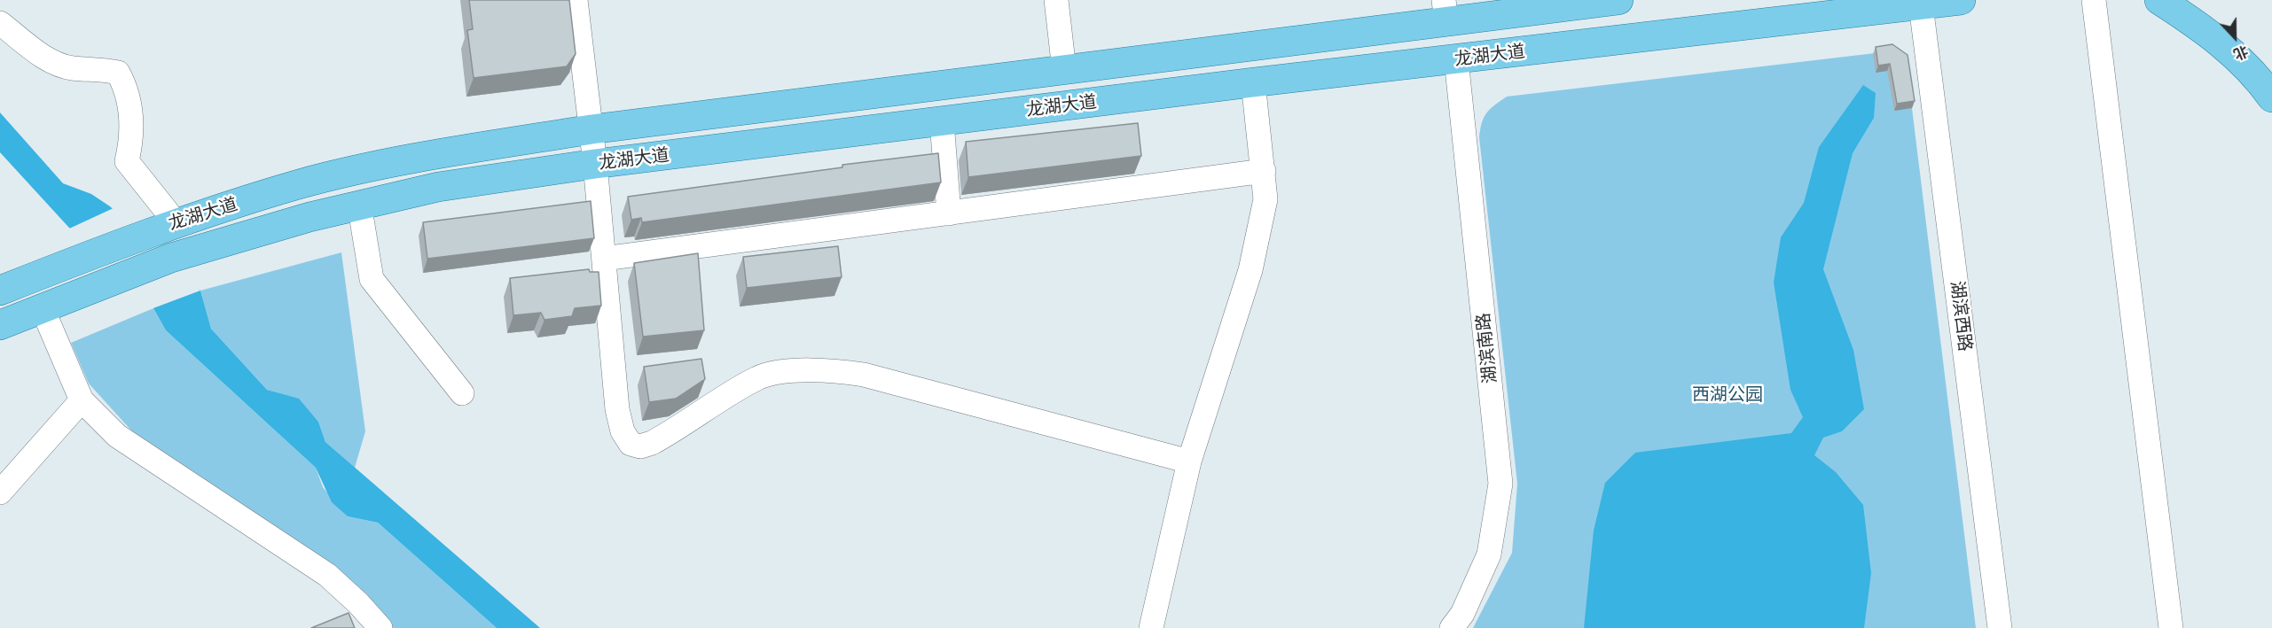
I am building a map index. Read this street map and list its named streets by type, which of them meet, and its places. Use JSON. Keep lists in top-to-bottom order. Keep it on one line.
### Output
{"streets":{"main road":["龙湖大道"],"street":["湖滨西路","湖滨南路"]},"crossings":[["龙湖大道","湖滨西路"],["龙湖大道","湖滨南路"]],"parks":["西湖公园"],"north":"bottom"}
